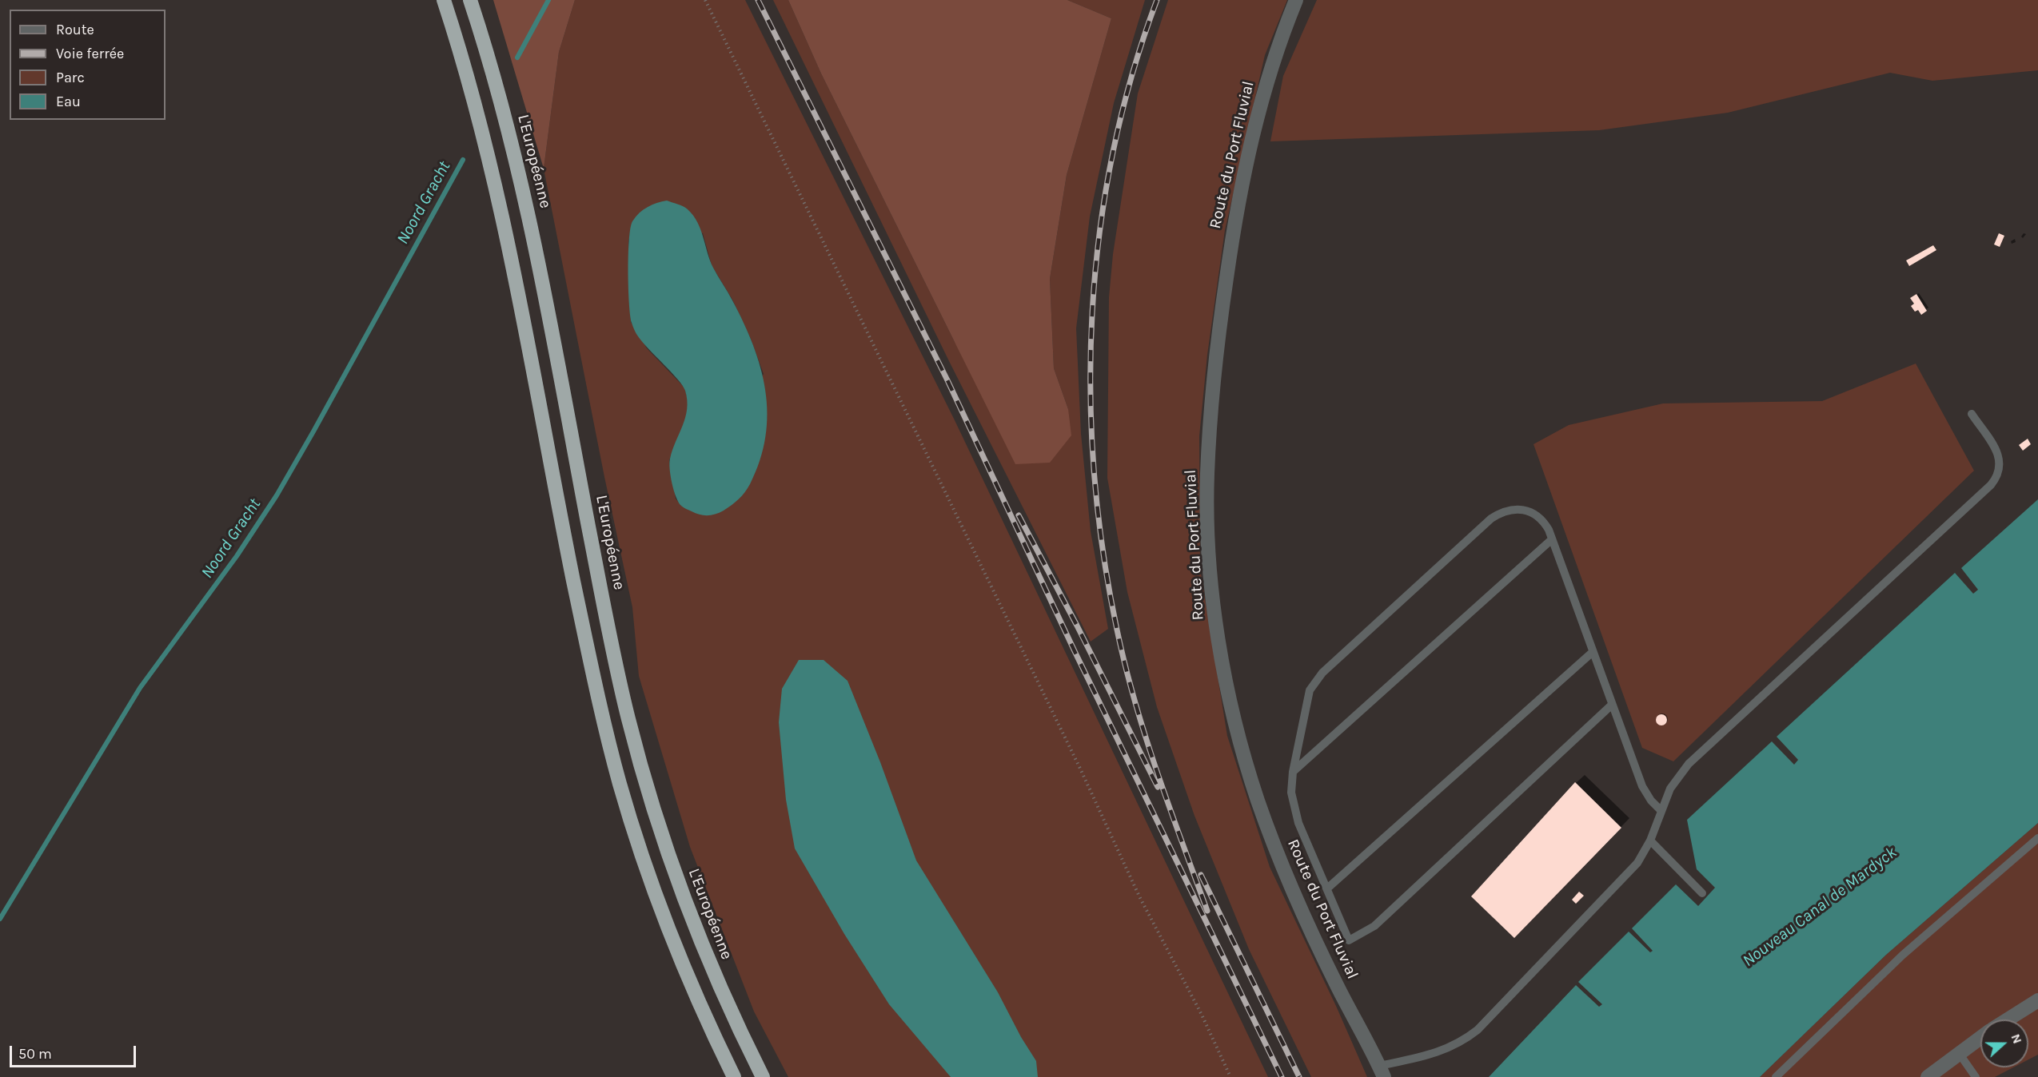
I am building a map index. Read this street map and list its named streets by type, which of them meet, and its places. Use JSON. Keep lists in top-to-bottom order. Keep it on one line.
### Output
{"streets":{"highway":["L'Européenne"],"street":["Route du Port Fluvial"]},"water":["Noord Gracht","Nouveau Canal de Mardyck"],"legend":["Route","Voie ferrée","Parc","Eau"],"scale_bar":"50 m","north":"right"}
